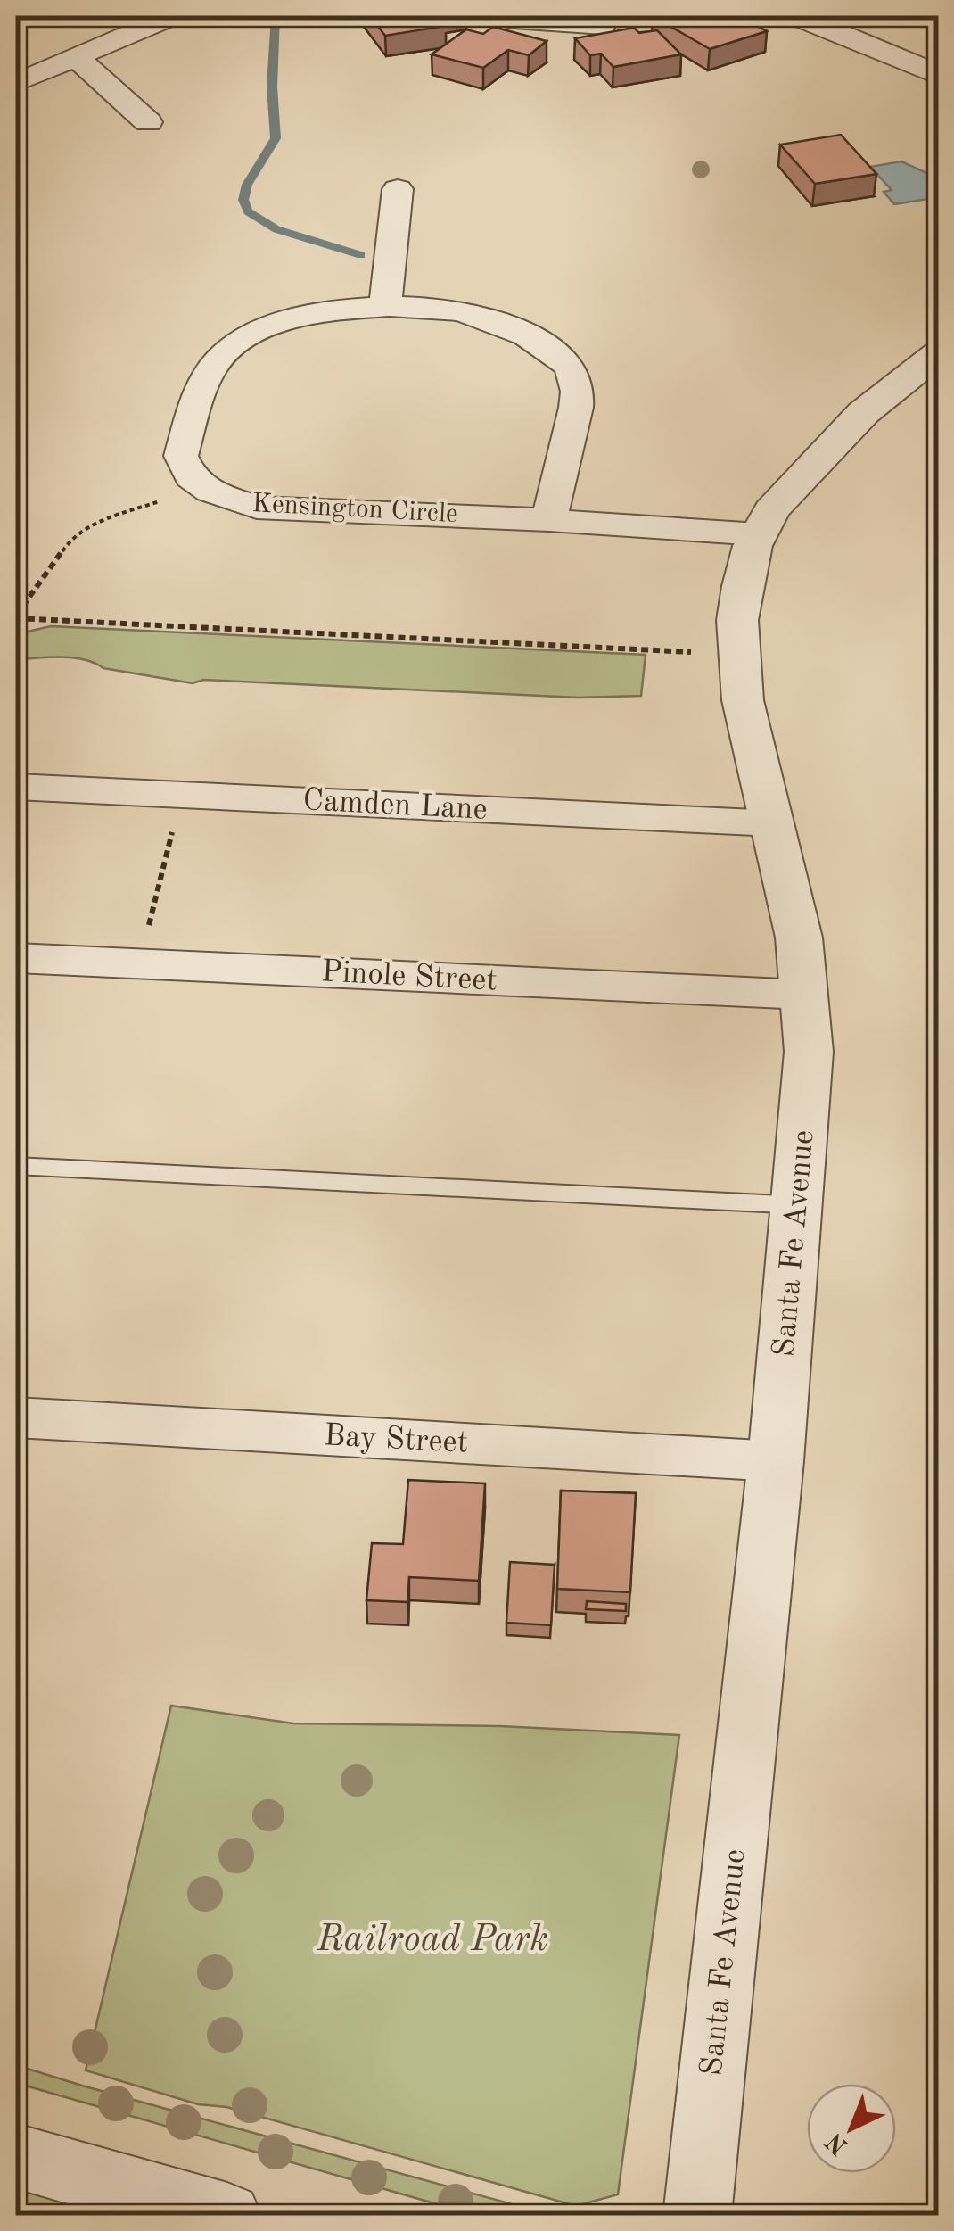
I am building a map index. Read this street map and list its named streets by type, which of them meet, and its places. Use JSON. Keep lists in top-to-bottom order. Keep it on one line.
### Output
{"streets":{"street":["Kensington Circle","Camden Lane","Pinole Street","Santa Fe Avenue","Bay Street"]},"crossings":[["Kensington Circle","Santa Fe Avenue"],["Camden Lane","Santa Fe Avenue"],["Pinole Street","Santa Fe Avenue"],["Santa Fe Avenue","Bay Street"]],"parks":["Railroad Park"],"north":"bottom left"}
